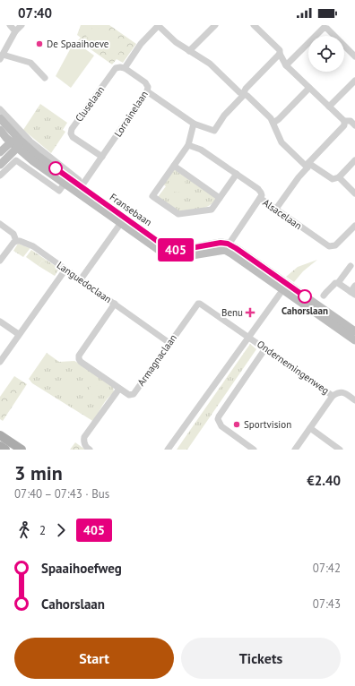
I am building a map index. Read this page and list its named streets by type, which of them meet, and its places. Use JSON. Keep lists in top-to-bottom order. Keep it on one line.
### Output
{"streets":{"street":["Cluselaan","Lorrainelaan","Fransebaan","Alsacelaan","Languedoclaan","Armagnaclaan","Ondernemingenweg"]},"crossings":[["Cluselaan","Lorrainelaan"],["Lorrainelaan","Fransebaan"],["Fransebaan","Alsacelaan"],["Languedoclaan","Armagnaclaan"],["Armagnaclaan","Ondernemingenweg"]],"places":{"other":["De Spaaihoeve","Cahorslaan","Sportvision"],"health":["Benu"]},"lines":["bus line 405"],"page":{"status":"07:40","on_map":"405","heading":["3 min","07:40 – 07:43 · Bus","€2.40"],"legs":["2","405"],"list":[{"name":"Spaaihoefweg","value":"07:42"},{"name":"Cahorslaan","value":"07:43"}],"buttons":["Start","Tickets"]}}
